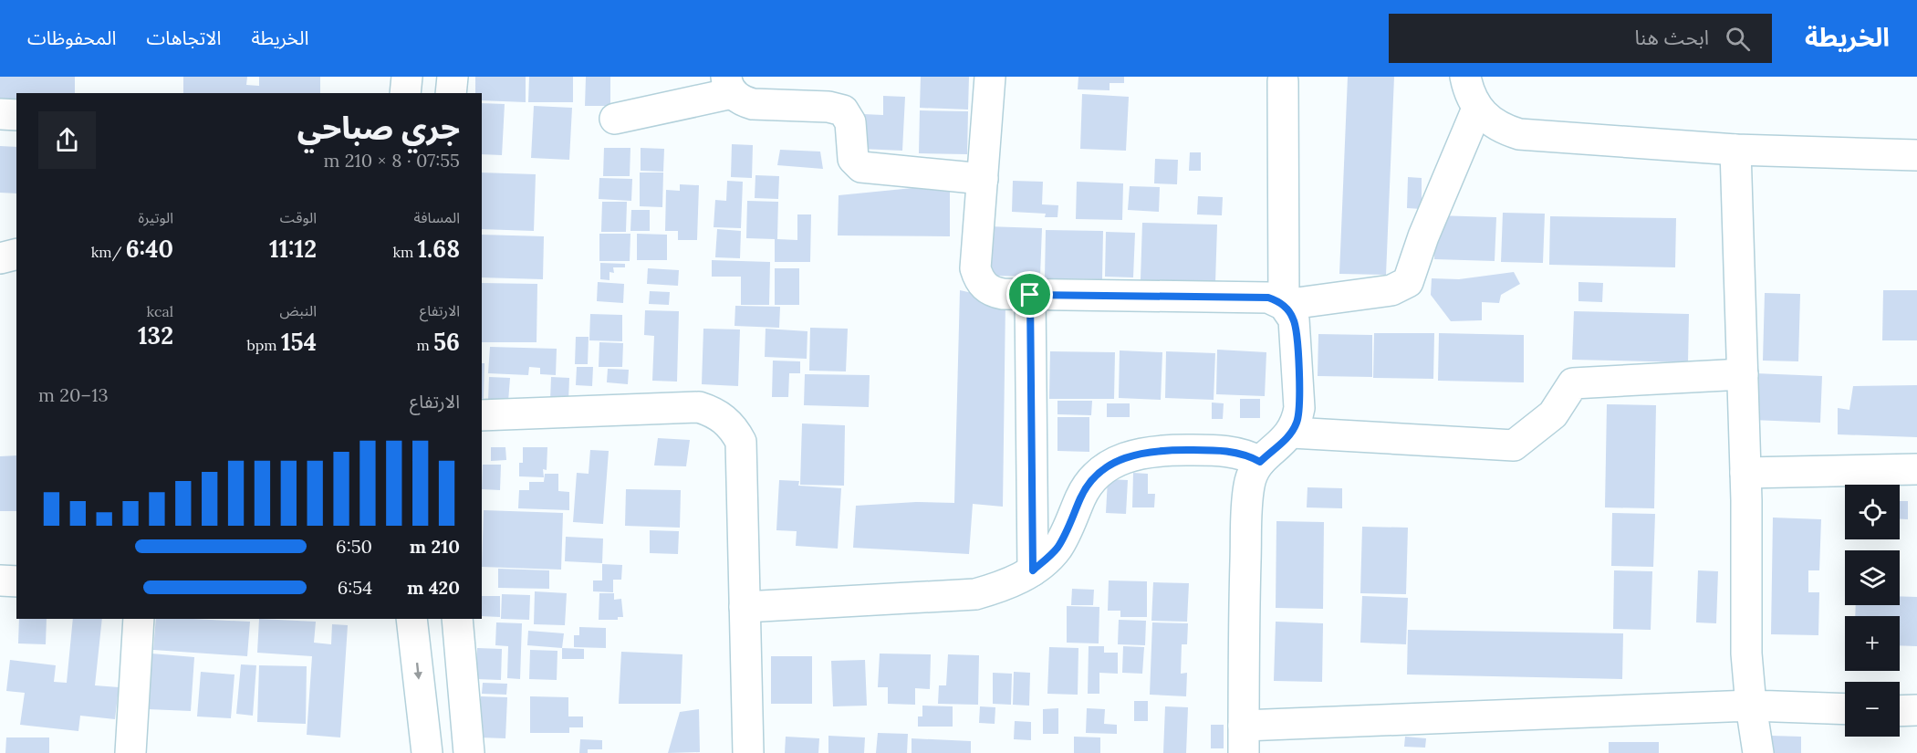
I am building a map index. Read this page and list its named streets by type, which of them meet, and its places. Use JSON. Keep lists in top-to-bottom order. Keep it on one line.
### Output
{"page":{"header":"الخريطة","search":"ابحث هنا","nav":["الخريطة","الاتجاهات","المحفوظات"],"heading":["جري صباحي","07:55 · 8 × 210 m"],"stats":[["المسافة","1.68 km"],["الوقت","11:12"],["الوتيرة","6:40 /km"],["الارتفاع","56 m"],["النبض","154 bpm"],["kcal","132"]],"chart":["الارتفاع","13–20 m"],"map_buttons":["+","−"],"list":[{"name":"210 m","note":"6:50"},{"name":"420 m","note":"6:54"}]}}
